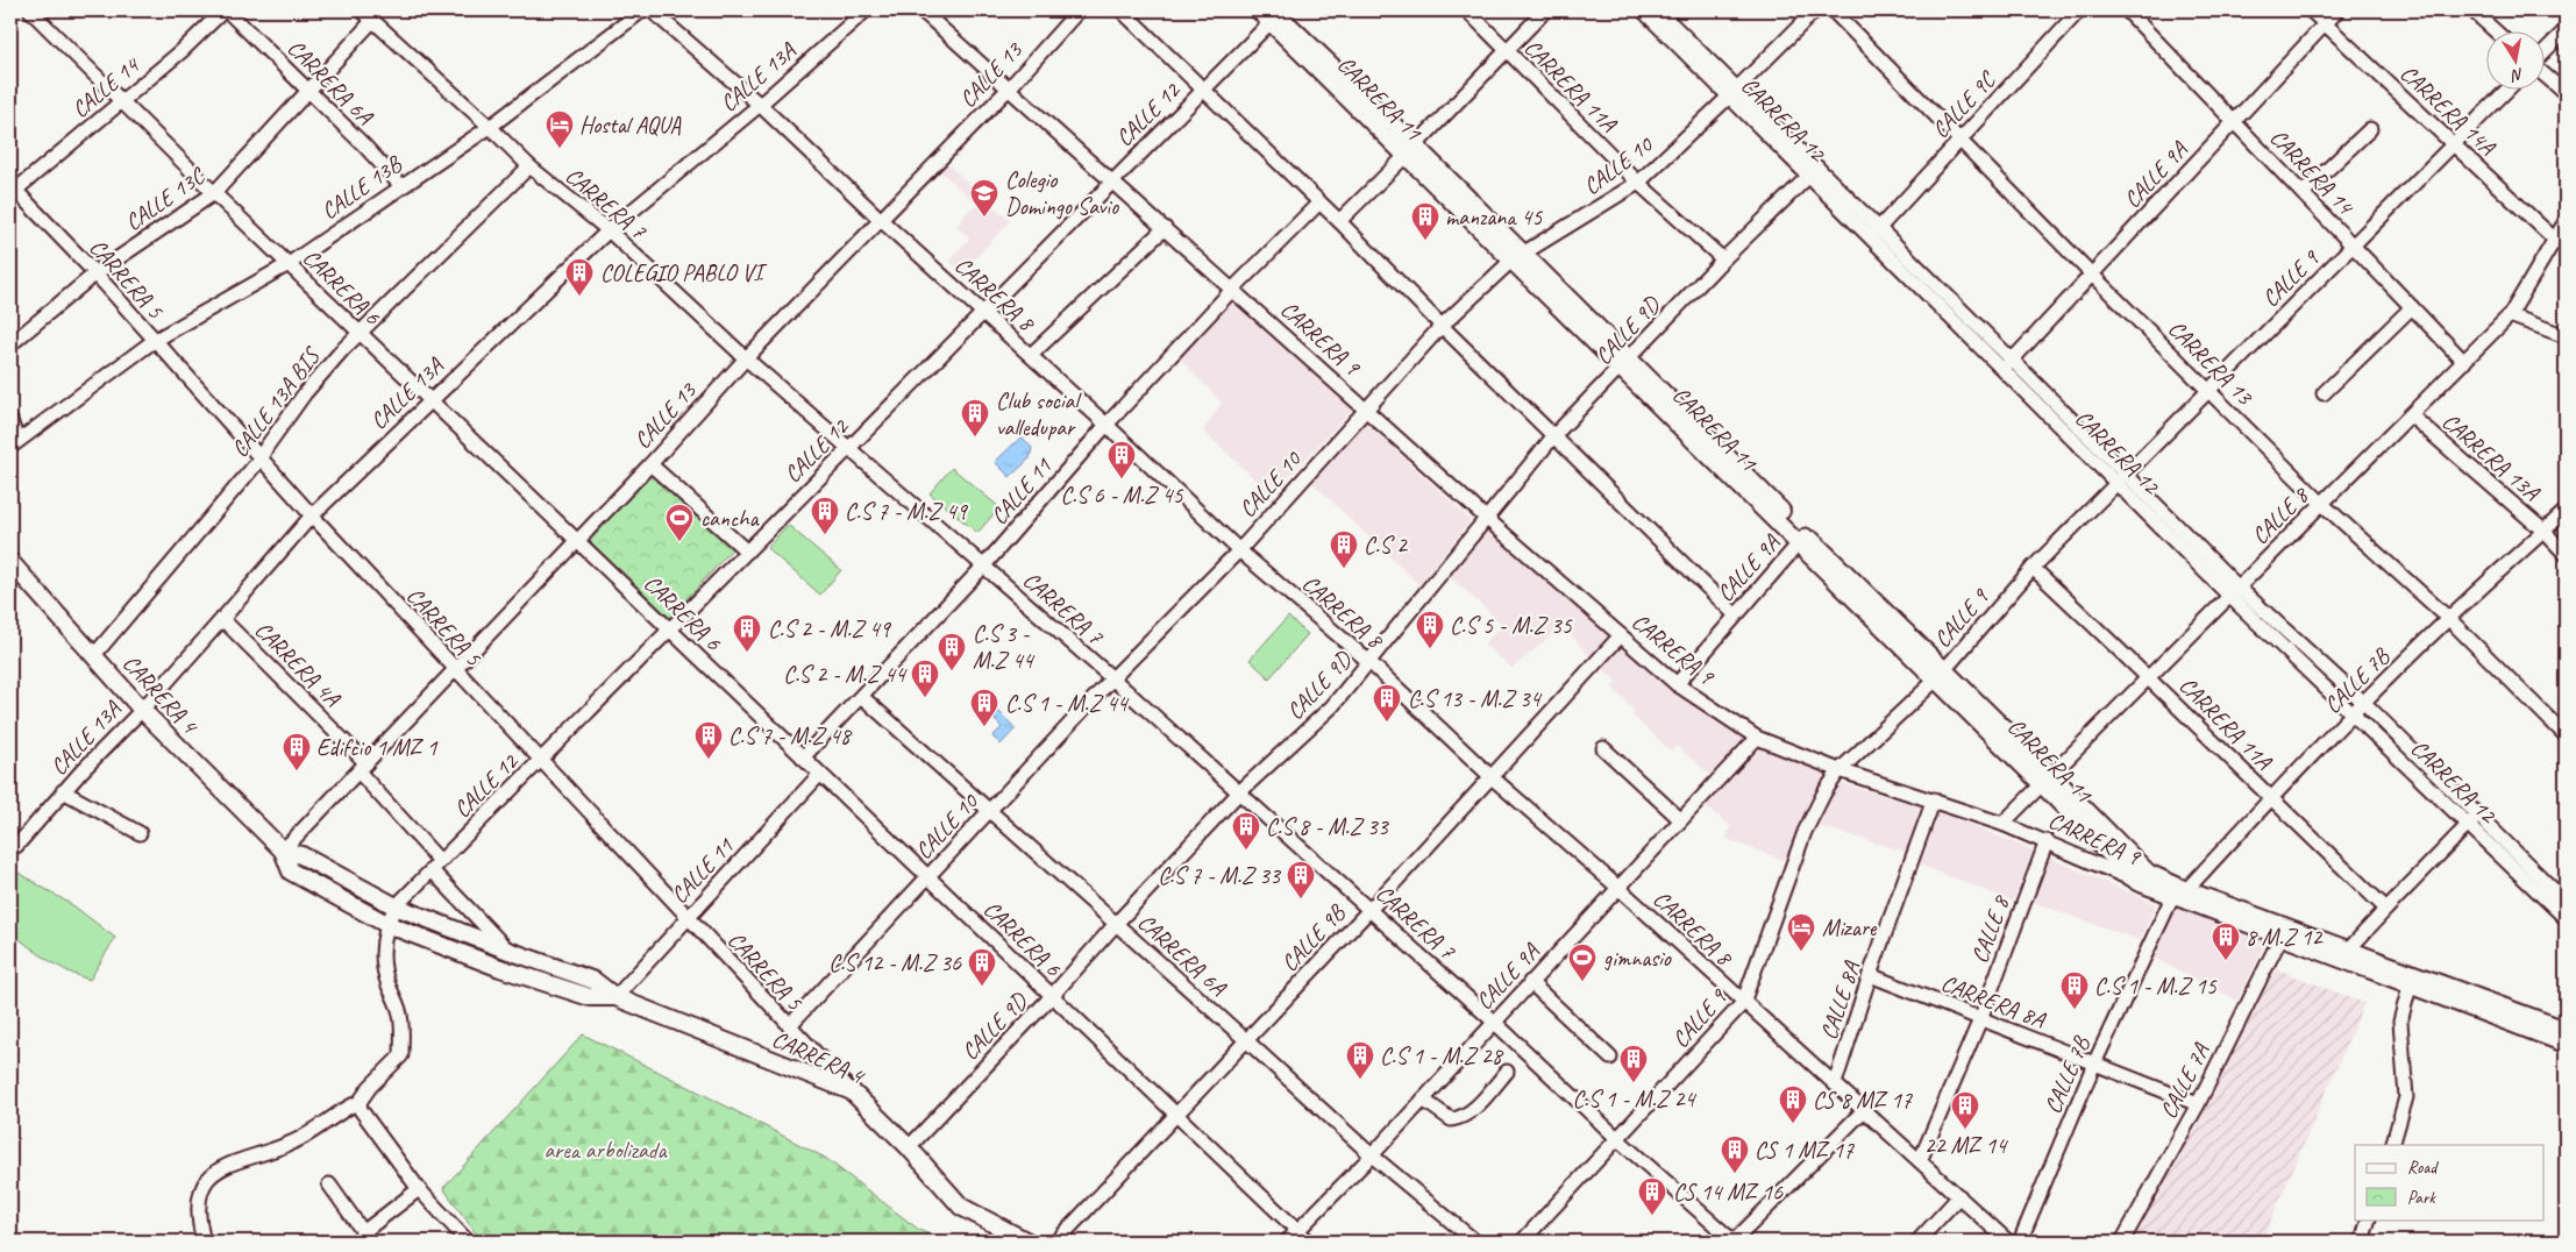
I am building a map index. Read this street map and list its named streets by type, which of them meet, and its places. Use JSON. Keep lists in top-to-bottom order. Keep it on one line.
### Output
{"streets":{"main road":["CARRERA 11","CARRERA 9","CARRERA 4"],"street":["CALLE 13","CALLE 13A","CARRERA 6A","CARRERA 11A","CALLE 14","CALLE 9C","CARRERA 14A","CALLE 12","CARRERA 12","CALLE 10","CARRERA 14","CALLE 9A","CALLE 13B","CALLE 13C","CARRERA 7","CARRERA 5","CALLE 9","CARRERA 6","CARRERA 8","CALLE 9D","CARRERA 13","CALLE 13A BIS","CARRERA 13A","CALLE 11","CALLE 8","CARRERA 4A","CALLE 7B","CALLE 9B","CALLE 8A","CARRERA 8A","CALLE 7A"]},"crossings":[["CALLE 13","CARRERA 7"],["CALLE 13","CARRERA 5"],["CALLE 13","CARRERA 6"],["CALLE 13","CARRERA 8"],["CALLE 13","CARRERA 9"],["CALLE 13","CARRERA 4A"],["CALLE 13","CARRERA 4"],["CALLE 13A","CARRERA 7"],["CALLE 13A","CARRERA 5"],["CALLE 13A","CARRERA 6"],["CALLE 13A","CARRERA 8"],["CALLE 13A","CARRERA 4A"],["CALLE 13A","CARRERA 4"],["CARRERA 6A","CALLE 14"],["CARRERA 6A","CALLE 10"],["CARRERA 6A","CALLE 9A"],["CARRERA 6A","CALLE 13B"],["CARRERA 6A","CALLE 13C"],["CARRERA 6A","CALLE 9D"],["CARRERA 6A","CALLE 11"],["CARRERA 6A","CALLE 9B"],["CARRERA 11A","CALLE 10"],["CARRERA 11A","CALLE 9"],["CARRERA 11A","CALLE 9D"],["CARRERA 11A","CALLE 8"],["CARRERA 11A","CALLE 7B"],["CALLE 14","CARRERA 5"],["CALLE 14","CARRERA 6"],["CARRERA 11","CALLE 12"],["CARRERA 11","CALLE 10"],["CARRERA 11","CALLE 9A"],["CARRERA 11","CALLE 9"],["CARRERA 11","CALLE 9D"],["CARRERA 11","CARRERA 9"],["CARRERA 11","CALLE 8"],["CALLE 9C","CARRERA 12"],["CALLE 9C","CARRERA 13"],["CARRERA 14A","CALLE 9A"],["CARRERA 14A","CALLE 9"],["CARRERA 14A","CALLE 8"],["CALLE 12","CARRERA 7"],["CALLE 12","CARRERA 5"],["CALLE 12","CARRERA 6"],["CALLE 12","CARRERA 8"],["CALLE 12","CARRERA 9"],["CALLE 12","CARRERA 4A"],["CALLE 12","CARRERA 4"],["CARRERA 12","CALLE 10"],["CARRERA 12","CALLE 9A"],["CARRERA 12","CALLE 9"],["CARRERA 12","CALLE 9D"],["CARRERA 12","CALLE 8"],["CARRERA 12","CALLE 7B"],["CALLE 10","CARRERA 7"],["CALLE 10","CARRERA 5"],["CALLE 10","CARRERA 6"],["CALLE 10","CARRERA 8"],["CALLE 10","CARRERA 9"],["CARRERA 14","CALLE 9A"],["CARRERA 14","CALLE 9"],["CARRERA 14","CALLE 8"],["CALLE 9A","CARRERA 7"],["CALLE 9A","CARRERA 6"],["CALLE 9A","CARRERA 8"],["CALLE 9A","CARRERA 9"],["CALLE 9A","CARRERA 13"],["CALLE 13B","CARRERA 7"],["CALLE 13B","CARRERA 5"],["CALLE 13B","CARRERA 6"],["CALLE 13C","CARRERA 7"],["CALLE 13C","CARRERA 5"],["CALLE 13C","CARRERA 6"],["CARRERA 7","CALLE 9"],["CARRERA 7","CALLE 9D"],["CARRERA 7","CALLE 13A BIS"],["CARRERA 7","CALLE 11"],["CARRERA 7","CALLE 9B"],["CARRERA 5","CALLE 13A BIS"],["CARRERA 5","CALLE 11"],["CARRERA 5","CARRERA 4"],["CALLE 9","CARRERA 8"],["CALLE 9","CARRERA 9"],["CALLE 9","CARRERA 13"],["CARRERA 6","CALLE 9D"],["CARRERA 6","CALLE 13A BIS"],["CARRERA 6","CALLE 11"],["CARRERA 6","CALLE 9B"],["CARRERA 8","CALLE 9D"],["CARRERA 8","CALLE 11"],["CARRERA 8","CALLE 8"],["CARRERA 8","CALLE 9B"],["CARRERA 8","CALLE 8A"],["CALLE 9D","CARRERA 9"],["CALLE 9D","CARRERA 4"],["CARRERA 9","CALLE 11"],["CARRERA 9","CALLE 8"],["CARRERA 9","CALLE 7B"],["CARRERA 9","CALLE 9B"],["CARRERA 9","CALLE 8A"],["CARRERA 9","CALLE 7A"],["CARRERA 13","CALLE 8"],["CARRERA 13","CALLE 7B"],["CALLE 13A BIS","CARRERA 4"],["CARRERA 13A","CALLE 8"],["CARRERA 13A","CALLE 7B"],["CALLE 11","CARRERA 4"],["CALLE 8","CARRERA 8A"],["CARRERA 4A","CARRERA 4"],["CALLE 7B","CARRERA 8A"],["CALLE 8A","CARRERA 8A"],["CARRERA 8A","CALLE 7A"]],"parks":["area arbolizada"],"places":{"hotel":["Hostal AQUA","Mizare"],"school or university":["Colegio Domingo Savio"],"building":["manzana 45","COLEGIO PABLO VI","Club social valledupar","C.S 6 - M.Z 45","C.S 7 - M.Z 49","C.S 2","C.S 5 - M.Z 35","C.S 2 - M.Z 49","C.S 3 - M.Z 44","C.S 2 - M.Z 44","C.S 13 - M.Z 34","C.S 1 - M.Z 44","C.S 7 - M.Z 48","Edifcio 1 MZ 1","C.S 8 - M.Z 33","C.S 7 - M.Z 33","8 M.Z 12","C.S 12 - M.Z 36","C.S 1 - M.Z 15","C.S 1 - M.Z 28","C.S 1 - M.Z 24","CS 8 MZ 17","22 MZ 14","CS 1 MZ 17","CS 14 MZ 16"],"sports":["cancha","gimnasio"]},"legend":["Road","Park"],"north":"bottom"}
